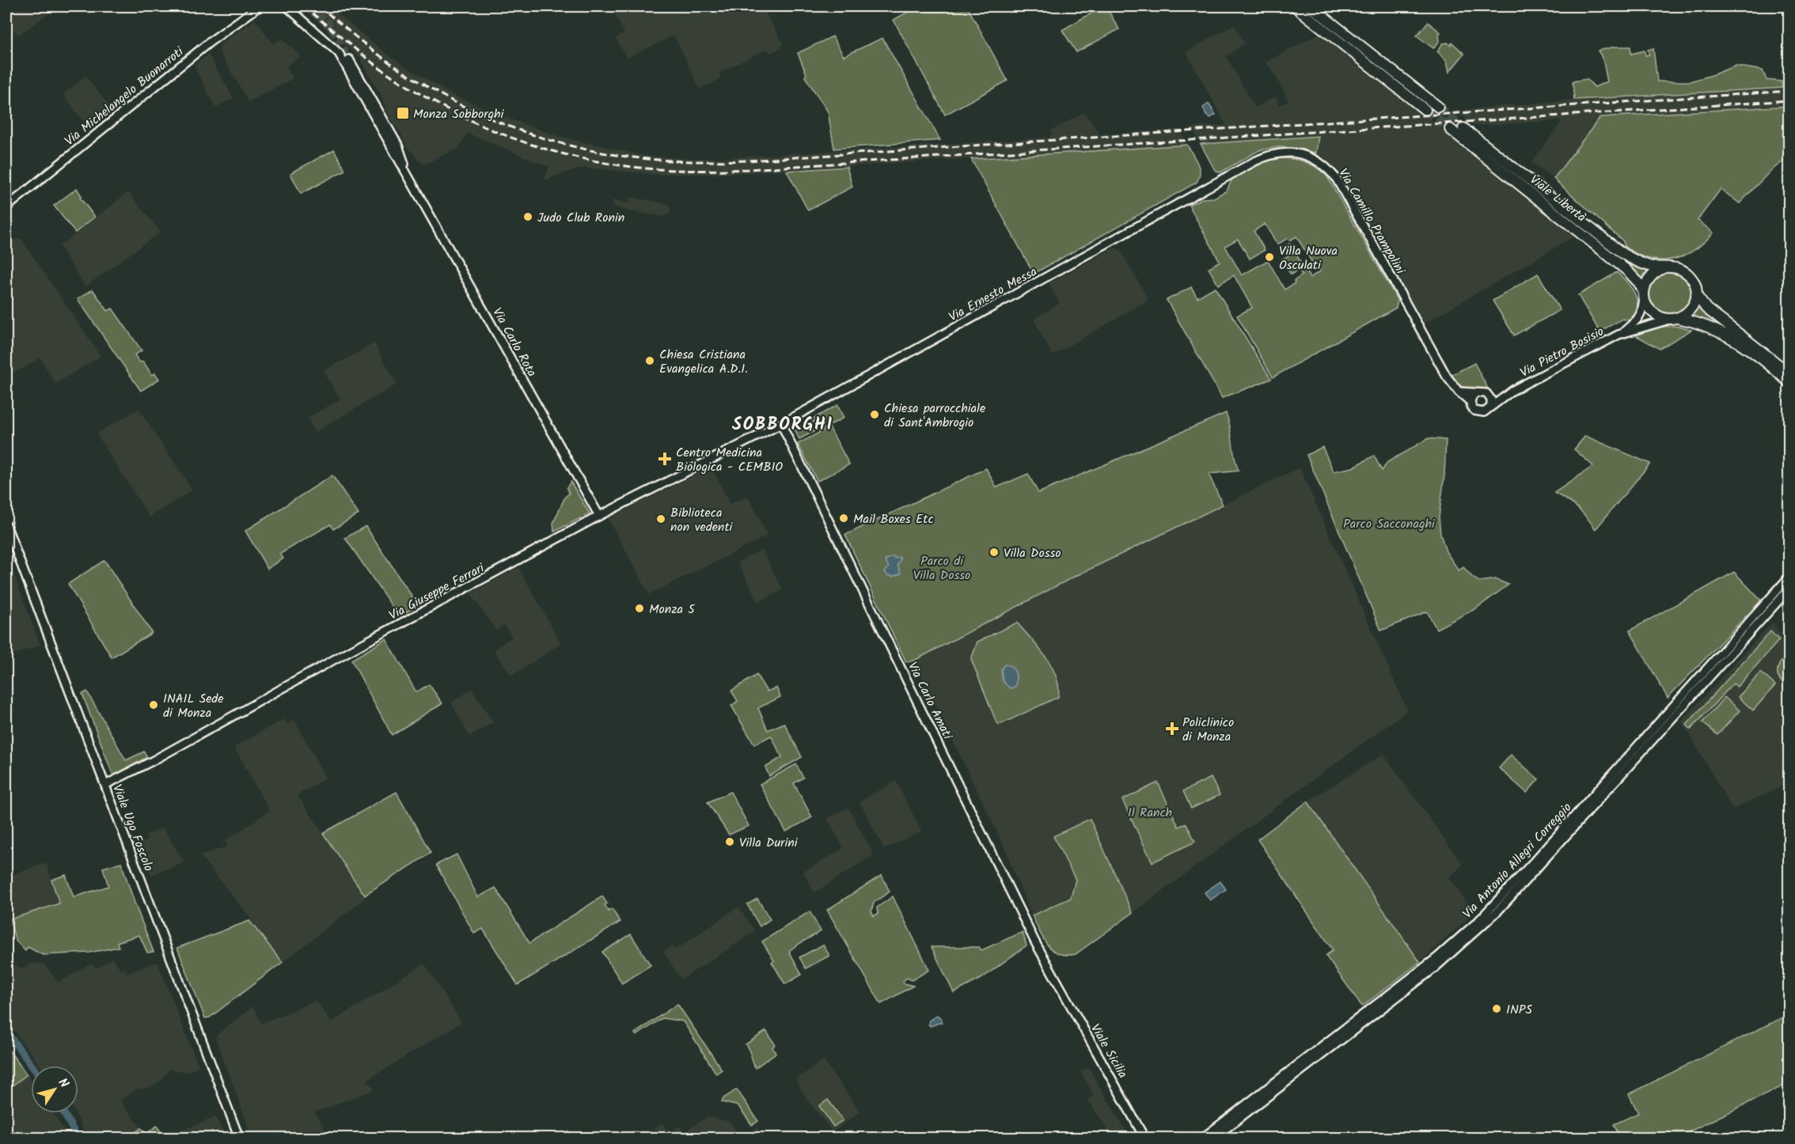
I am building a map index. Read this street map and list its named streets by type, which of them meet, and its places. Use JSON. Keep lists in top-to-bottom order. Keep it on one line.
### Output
{"streets":{"main road":["Viale Libertà"],"street":["Via Michelangelo Buonarroti","Via Camillo Prampolini","Via Ernesto Messa","Via Carlo Rota","Via Pietro Bosisio","Via Giuseppe Ferrari","Via Carlo Amati","Viale Ugo Foscolo","Via Antonio Allegri Correggio","Viale Sicilia"]},"crossings":[["Viale Libertà","Via Pietro Bosisio"],["Via Camillo Prampolini","Via Ernesto Messa"],["Via Camillo Prampolini","Via Pietro Bosisio"],["Via Ernesto Messa","Via Giuseppe Ferrari"],["Via Ernesto Messa","Via Carlo Amati"],["Via Carlo Rota","Via Giuseppe Ferrari"],["Via Giuseppe Ferrari","Via Carlo Amati"],["Via Giuseppe Ferrari","Viale Ugo Foscolo"],["Via Carlo Amati","Viale Sicilia"]],"districts":["SOBBORGHI"],"parks":["Parco Sacconaghi","Parco di Villa Dosso","Il Ranch"],"places":{"transit":["Monza Sobborghi"],"other":["Judo Club Ronin","Villa Nuova Osculati","Chiesa Cristiana Evangelica A.D.I.","Chiesa parrocchiale di Sant'Ambrogio","Mail Boxes Etc","Biblioteca non vedenti","Villa Dosso","Monza 5","INAIL Sede di Monza","Villa Durini","INPS"],"health":["Centro Medicina Biologica - CEMBIO","Policlinico di Monza"]},"north":"top right"}
